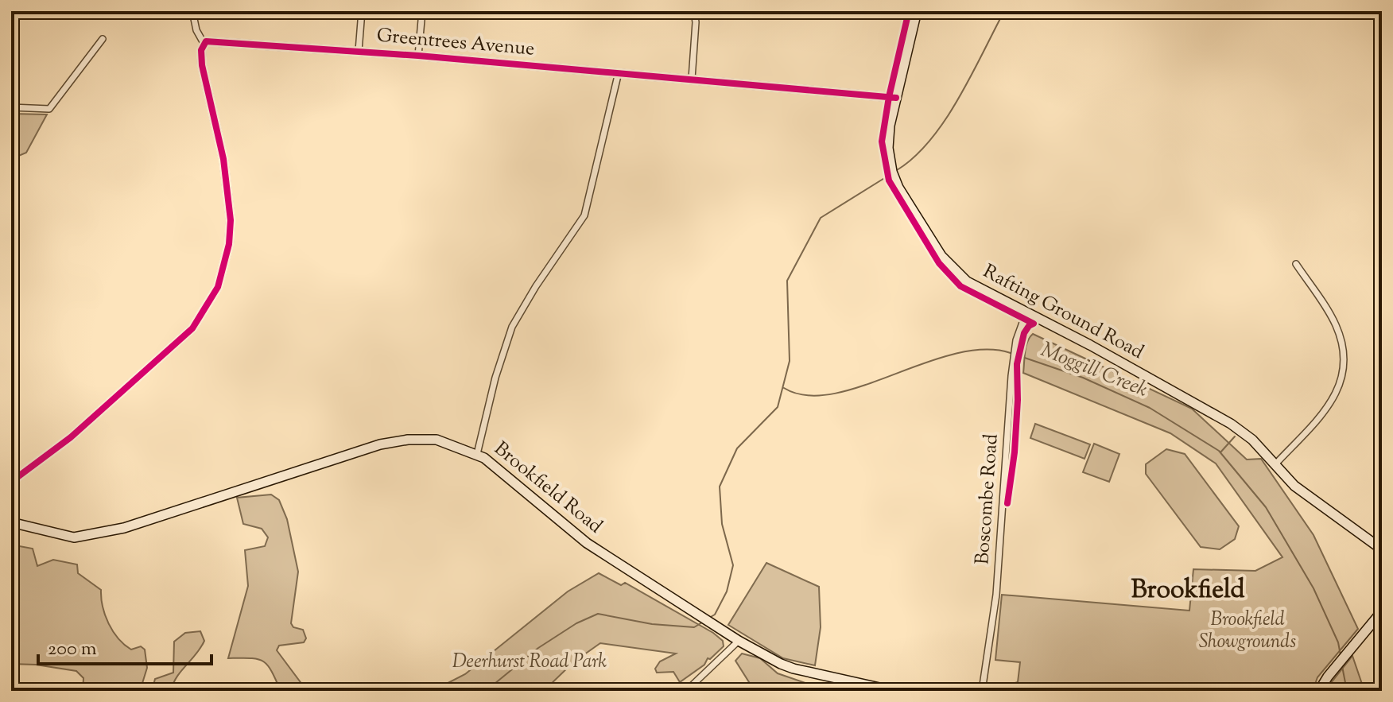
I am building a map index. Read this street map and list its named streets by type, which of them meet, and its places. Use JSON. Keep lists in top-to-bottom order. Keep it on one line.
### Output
{"streets":{"main road":["Rafting Ground Road","Brookfield Road"],"street":["Greentrees Avenue","Boscombe Road"]},"crossings":[["Greentrees Avenue","Rafting Ground Road"],["Rafting Ground Road","Boscombe Road"]],"districts":["Brookfield"],"water":["Moggill Creek"],"parks":["Brookfield Showgrounds","Deerhurst Road Park"],"scale_bar":"200 m"}
